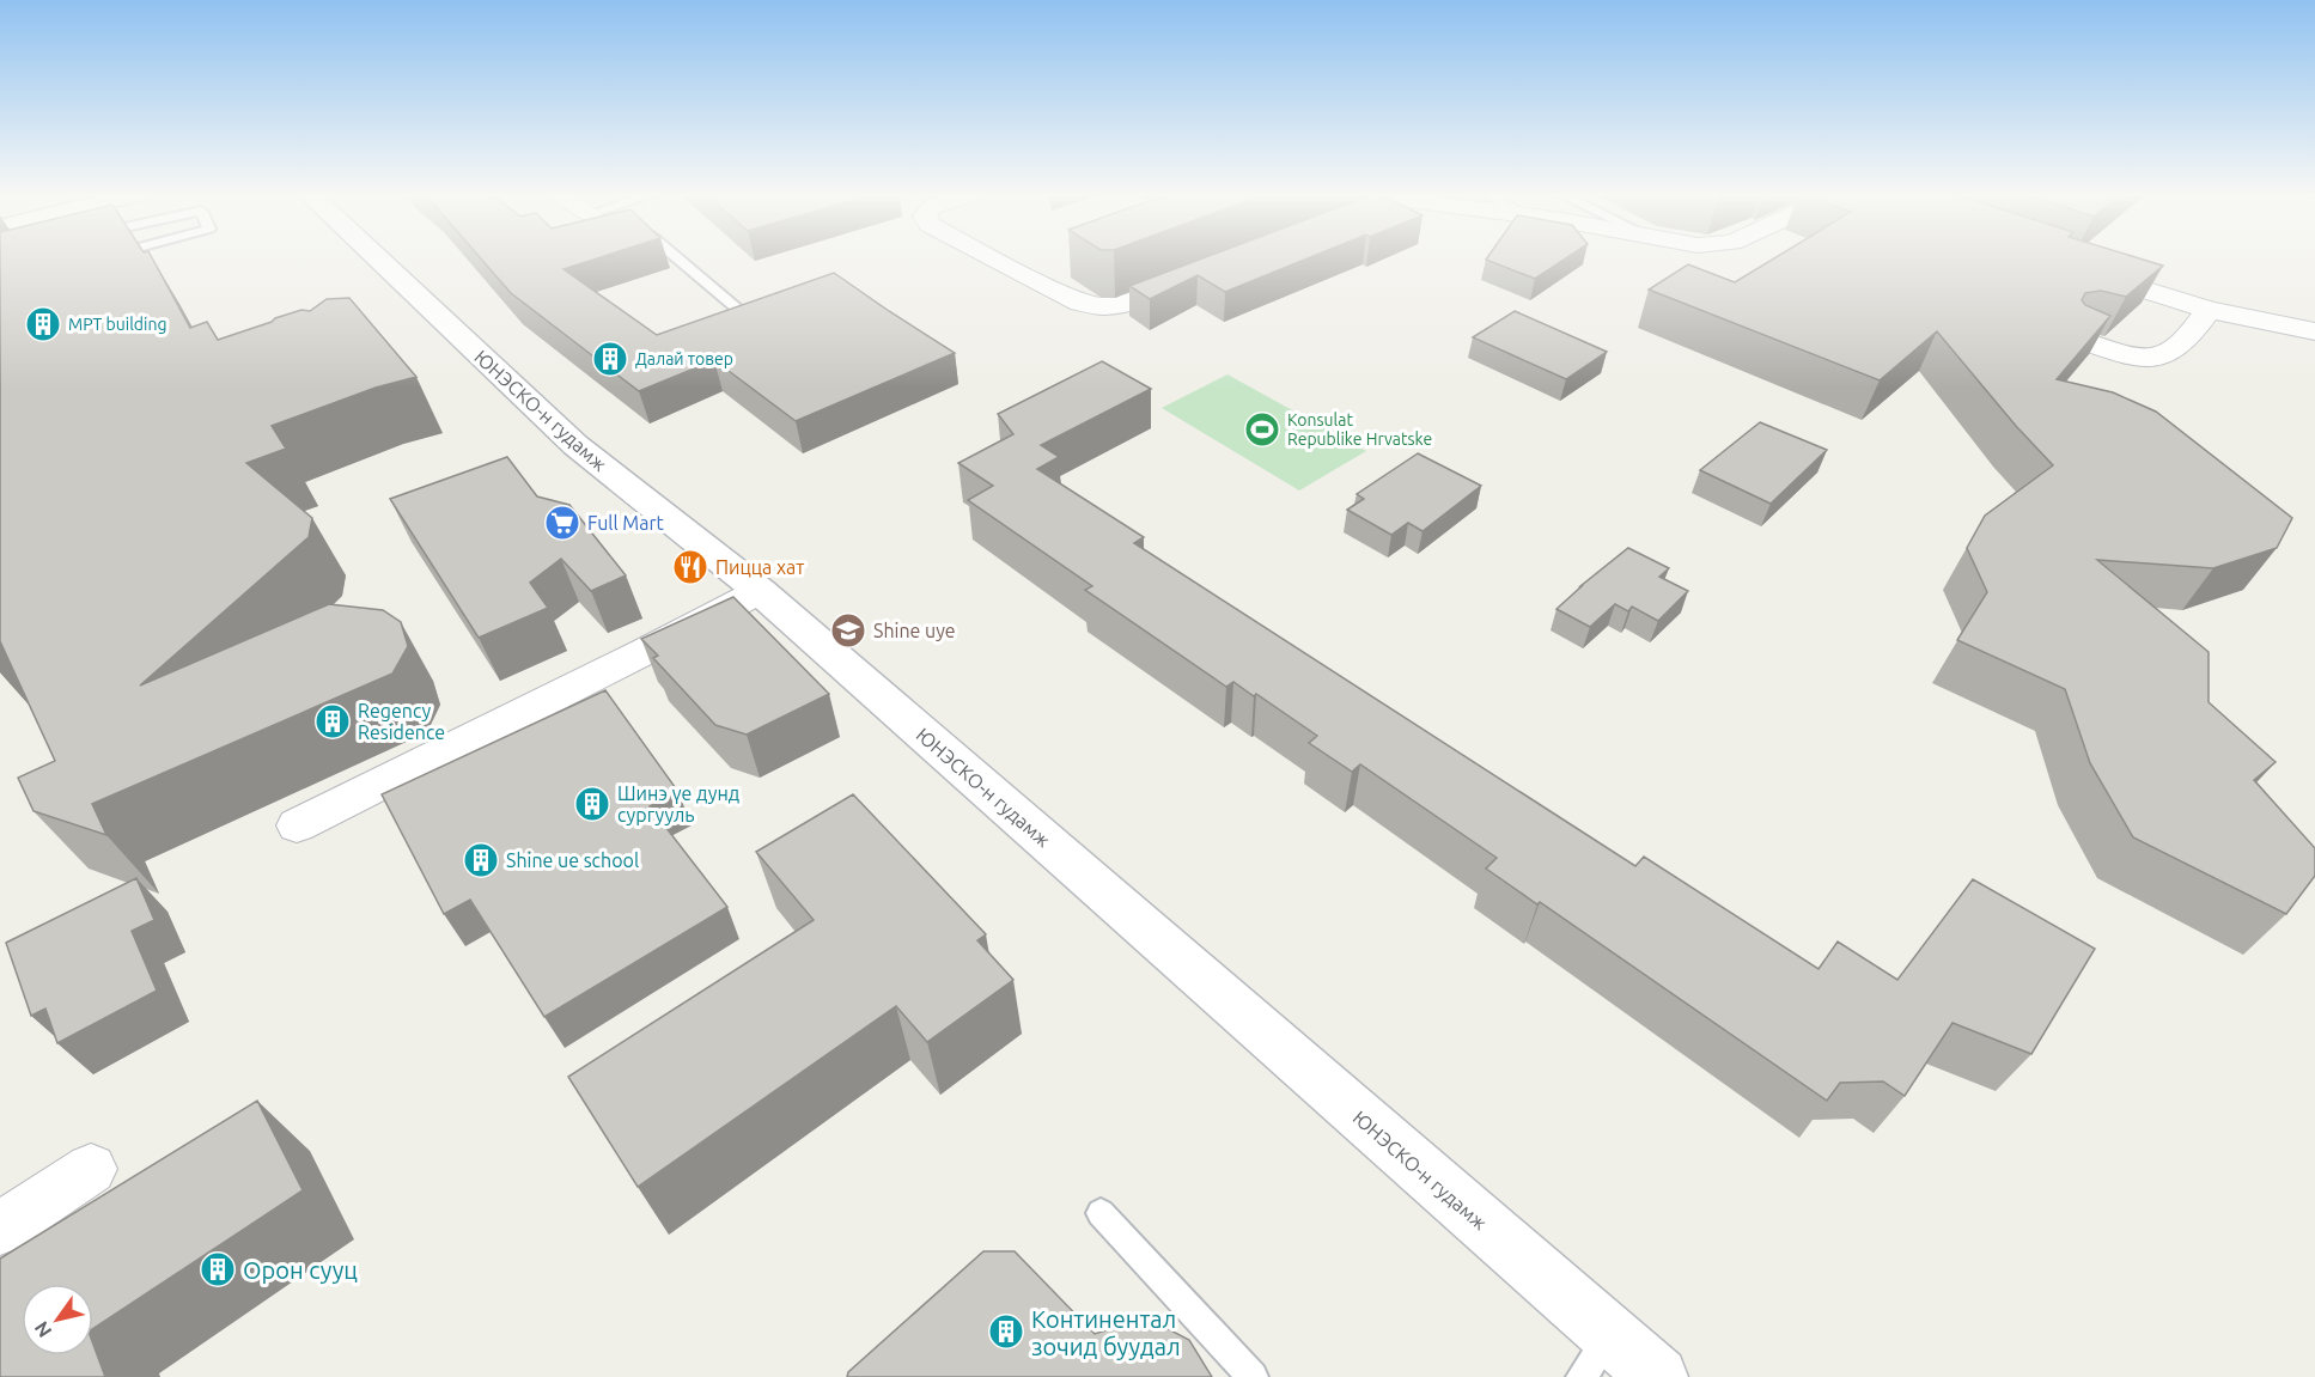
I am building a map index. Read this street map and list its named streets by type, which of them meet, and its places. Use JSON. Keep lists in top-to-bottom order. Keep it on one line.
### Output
{"streets":{"main road":["ЮНЭСКО-н гудамж"]},"places":{"building":["MPT building","Далай товер","Regency Residence","Шинэ үе дунд сургууль","Shine ue school","Орон сууц","Континентал зочид буудал"],"sports":["Konsulat Republike Hrvatske"],"supermarket":["Full Mart"],"restaurant":["Пицца хат"],"school or university":["Shine uye"]},"north":"bottom left"}
